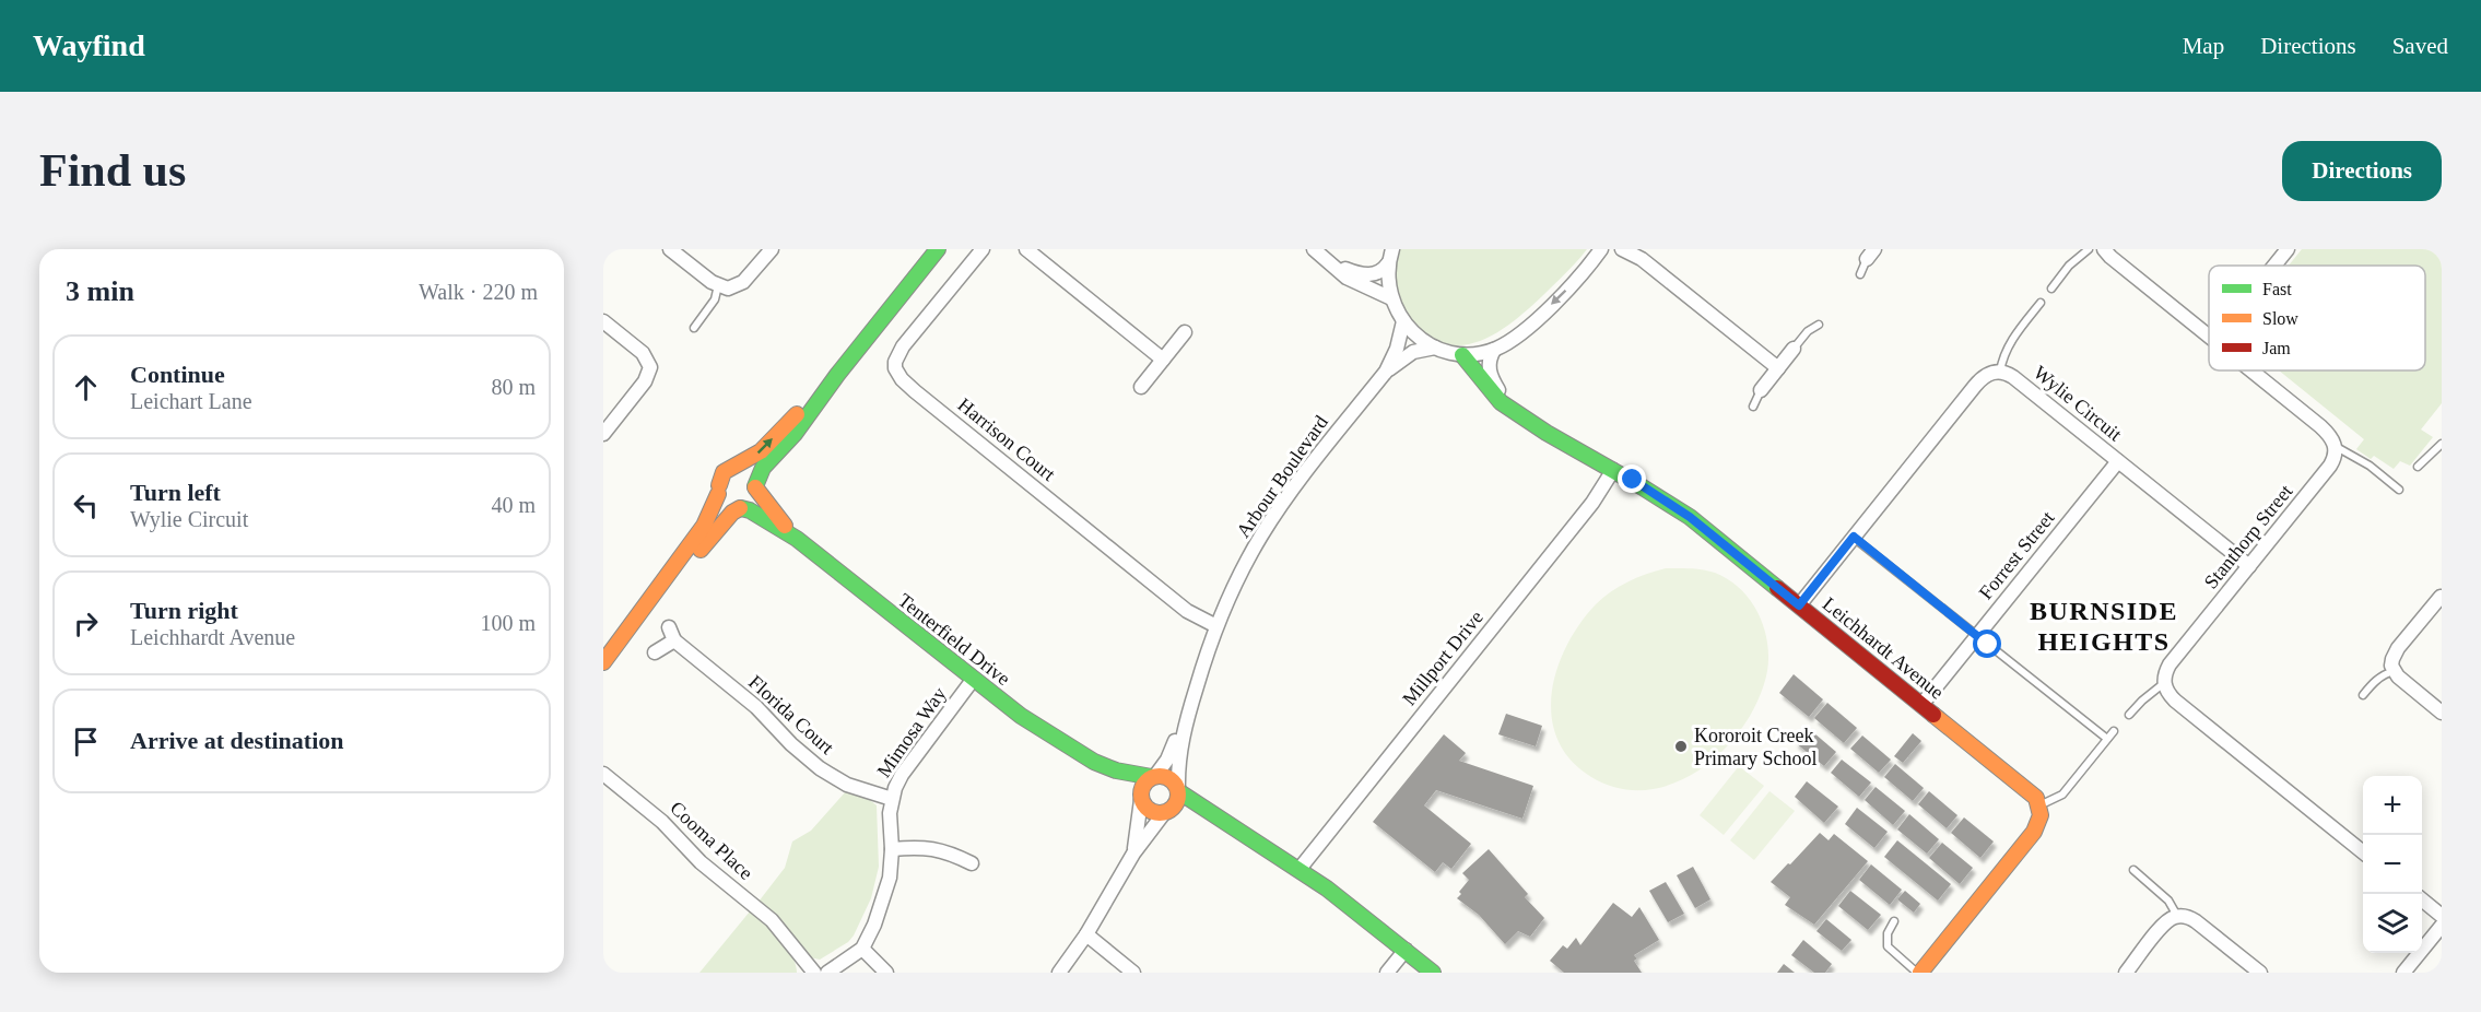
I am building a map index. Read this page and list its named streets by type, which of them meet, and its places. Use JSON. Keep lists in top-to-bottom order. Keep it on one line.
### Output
{"streets":{"street":["Wylie Circuit","Harrison Court","Arbour Boulevard","Stanthorp Street","Forrest Street","Tenterfield Drive","Leichhardt Avenue","Millport Drive","Florida Court","Mimosa Way","Cooma Place"]},"crossings":[["Wylie Circuit","Stanthorp Street"],["Wylie Circuit","Forrest Street"],["Harrison Court","Arbour Boulevard"],["Forrest Street","Leichhardt Avenue"],["Tenterfield Drive","Mimosa Way"],["Leichhardt Avenue","Millport Drive"],["Florida Court","Mimosa Way"]],"districts":["BURNSIDE HEIGHTS"],"places":["Kororoit Creek Primary School"],"legend":["Fast","Slow","Jam"],"page":{"header":"Wayfind","nav":["Map","Directions","Saved"],"buttons":"Directions","title":"Find us","heading":["3 min","Walk · 220 m"],"list":[["Continue","Leichart Lane","80 m"],["Turn left","Wylie Circuit","40 m"],["Turn right","Leichhardt Avenue","100 m"],"Arrive at destination"],"map_buttons":["+","−"]}}
